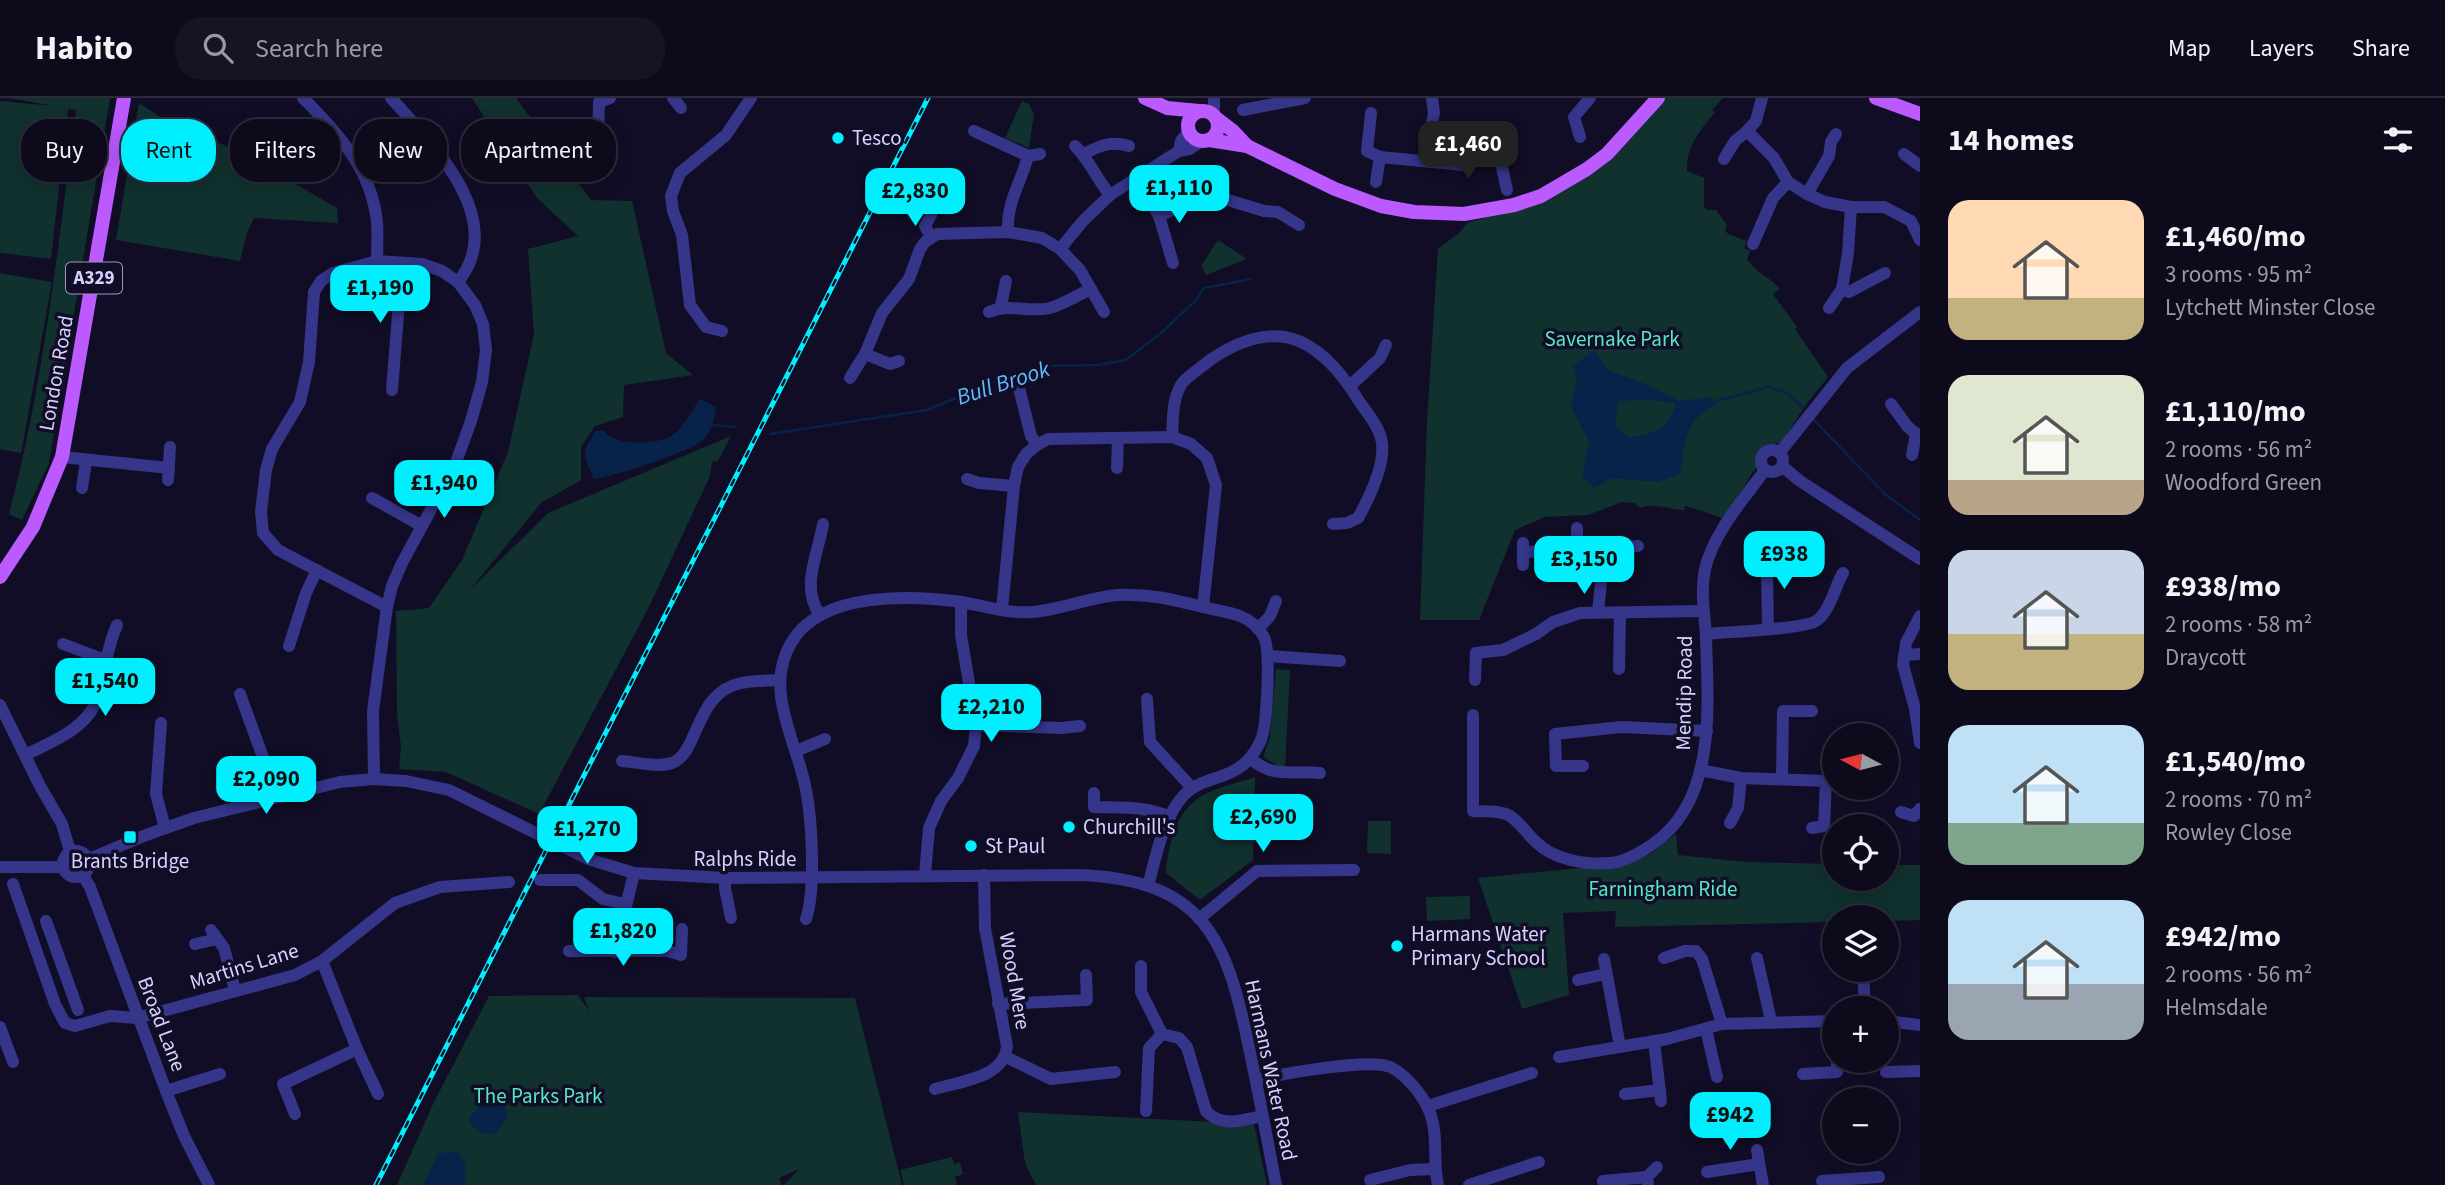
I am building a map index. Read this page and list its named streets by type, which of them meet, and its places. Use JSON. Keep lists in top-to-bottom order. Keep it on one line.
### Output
{"streets":{"main road":["A329","London Road"],"street":["Mendip Road","Ralphs Ride","Martins Lane","Wood Mere","Broad Lane","Harmans Water Road"]},"crossings":[["Ralphs Ride","Wood Mere"],["Ralphs Ride","Broad Lane"],["Ralphs Ride","Harmans Water Road"],["Martins Lane","Broad Lane"]],"water":["Bull Brook"],"parks":["Savernake Park","Farningham Ride","The Parks Park"],"places":{"other":["Tesco","Churchill's","St Paul","Harmans Water Primary School"],"transit":["Brants Bridge"]},"north":"left","page":{"header":"Habito","search":"Search here","nav":["Map","Layers","Share"],"heading":"14 homes","chip":["Buy","Rent","Filters","New","Apartment"],"price":["£1,460","£1,110","£2,830","£1,190","£1,940","£938","£3,150","£1,540","£2,210","£2,090","£2,690","£1,270","£1,820","£942"],"list":[{"name":"£1,460/mo","note":"3 rooms · 95 m² · Lytchett Minster Close"},{"name":"£1,110/mo","note":"2 rooms · 56 m² · Woodford Green"},{"name":"£938/mo","note":"2 rooms · 58 m² · Draycott"},{"name":"£1,540/mo","note":"2 rooms · 70 m² · Rowley Close"},{"name":"£942/mo","note":"2 rooms · 56 m² · Helmsdale"}],"map_buttons":["+","−"]}}
